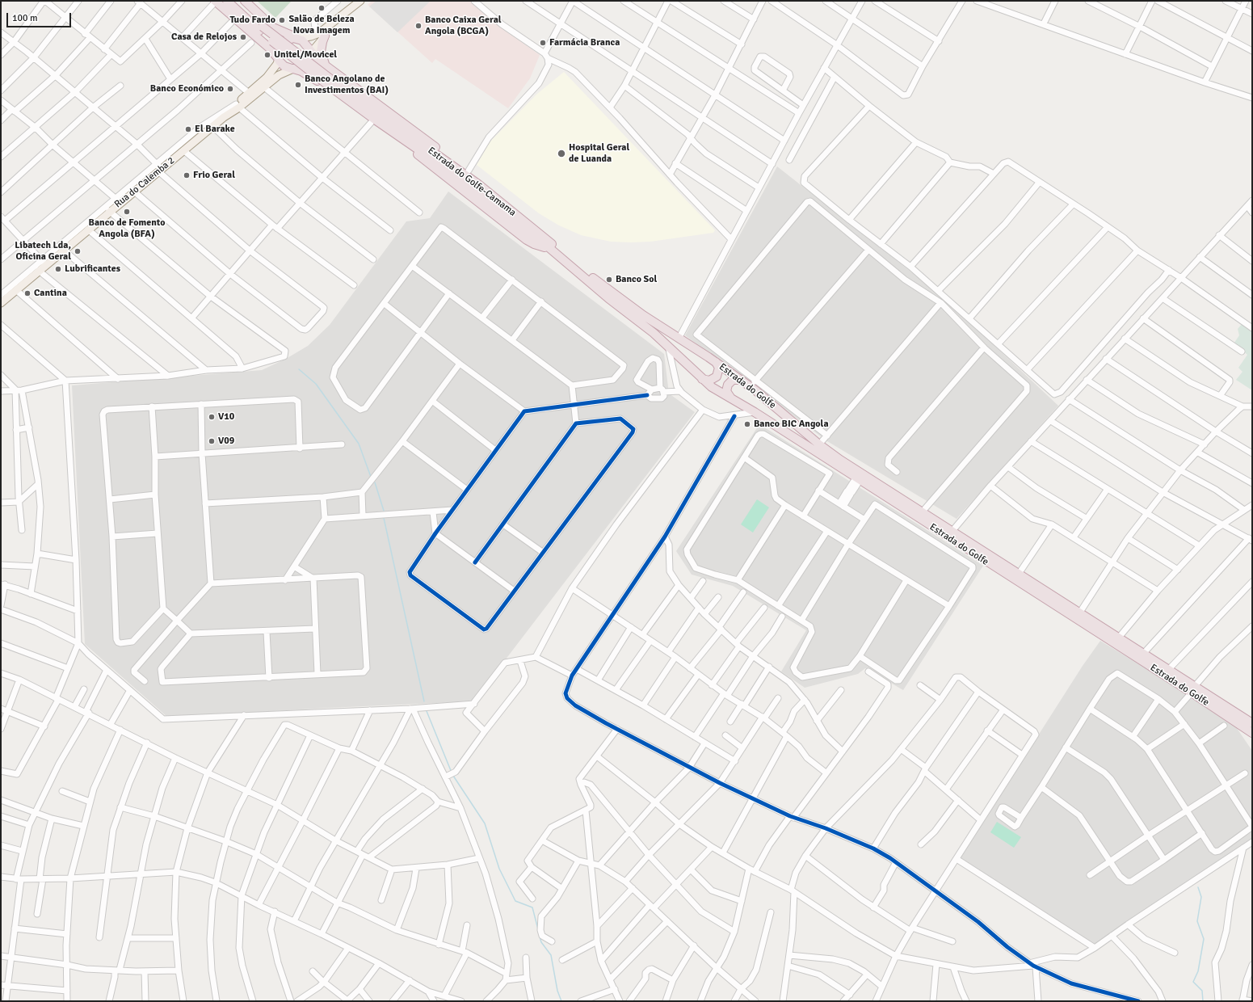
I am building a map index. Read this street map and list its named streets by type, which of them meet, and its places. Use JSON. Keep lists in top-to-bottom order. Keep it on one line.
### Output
{"streets":{"highway":["Estrada do Golfe-Camama","Estrada do Golfe"],"main road":["Rua do Calemba 2"]},"crossings":[["Estrada do Golfe-Camama","Estrada do Golfe"]],"places":["Salão de Beleza Nova Imagem","Tudo Fardo","Banco Caixa Geral Angola (BCGA)","Casa de Relojos","Farmácia Branca","Unitel/Movicel","Banco Angolano de Investimentos (BAI)","Banco Económico","El Barake","Hospital Geral de Luanda","Frio Geral","Banco de Fomento Angola (BFA)","Libatech Lda, Oficina Geral","Lubrificantes","Banco Sol","Cantina","V10","Banco BIC Angola","V09"],"scale_bar":"100 m"}
